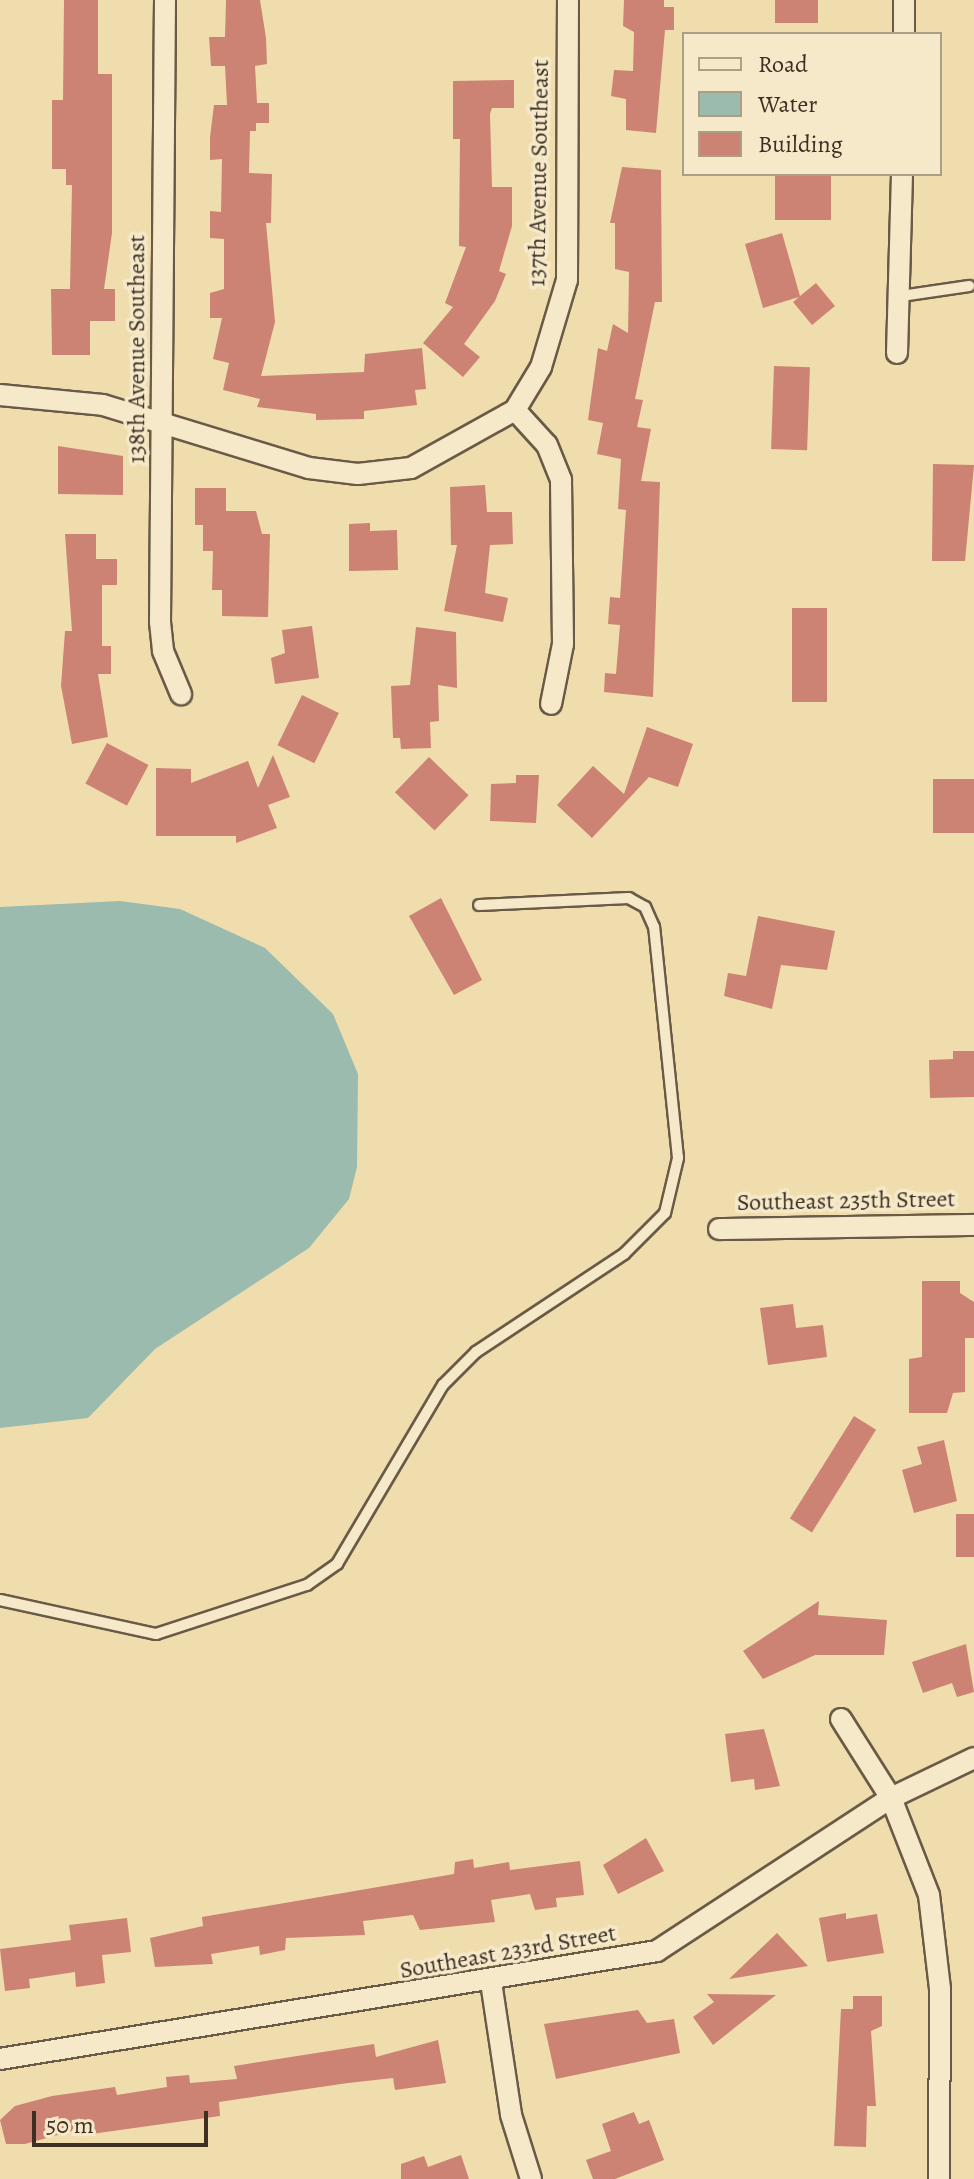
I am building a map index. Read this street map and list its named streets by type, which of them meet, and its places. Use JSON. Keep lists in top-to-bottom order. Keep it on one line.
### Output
{"streets":{"street":["137th Avenue Southeast","138th Avenue Southeast","Southeast 235th Street","Southeast 233rd Street"]},"legend":["Road","Water","Building"],"scale_bar":"50 m"}
